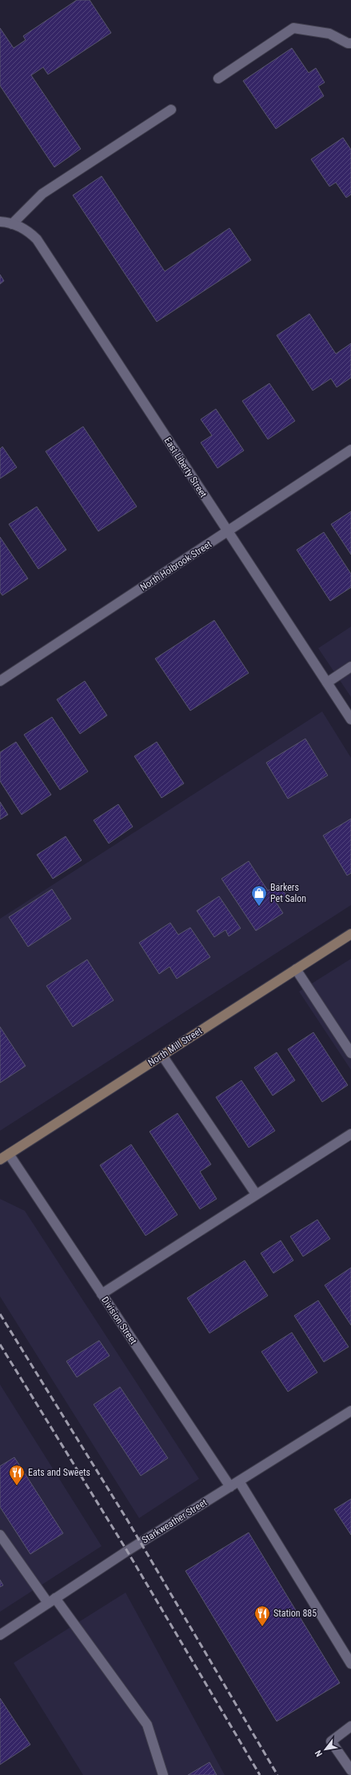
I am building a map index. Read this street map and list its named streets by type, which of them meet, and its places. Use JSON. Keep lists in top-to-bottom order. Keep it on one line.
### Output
{"streets":{"street":["East Liberty Street","North Holbrook Street","North Mill Street","Division Street","Starkweather Street"]},"crossings":[["East Liberty Street","North Holbrook Street"],["North Mill Street","Division Street"],["Division Street","Starkweather Street"]],"places":{"shop":["Barkers Pet Salon"],"restaurant":["Eats and Sweets","Station 885"]},"north":"bottom left"}
